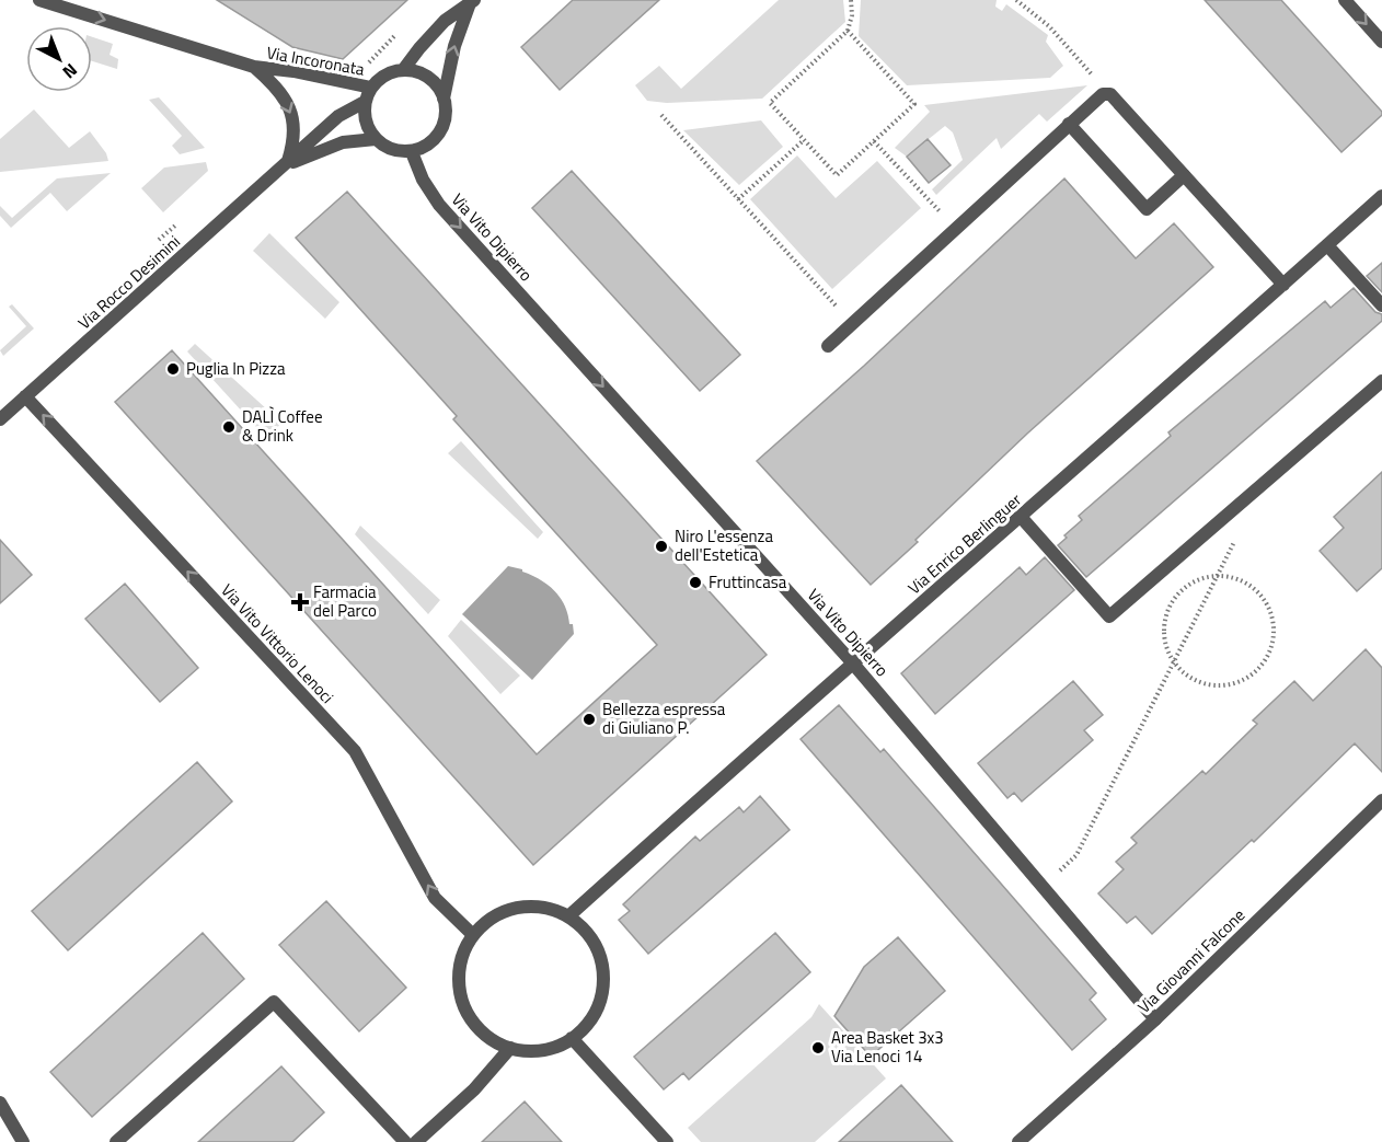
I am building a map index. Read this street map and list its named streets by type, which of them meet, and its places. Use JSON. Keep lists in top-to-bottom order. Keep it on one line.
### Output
{"streets":{"street":["Via Incoronata","Via Vito Dipierro","Via Rocco Desimini","Via Enrico Berlinguer","Via Vito Vittorio Lenoci","Via Giovanni Falcone"]},"crossings":[["Via Incoronata","Via Vito Dipierro"],["Via Incoronata","Via Rocco Desimini"],["Via Vito Dipierro","Via Rocco Desimini"],["Via Vito Dipierro","Via Enrico Berlinguer"],["Via Vito Dipierro","Via Giovanni Falcone"],["Via Rocco Desimini","Via Vito Vittorio Lenoci"],["Via Enrico Berlinguer","Via Vito Vittorio Lenoci"]],"one_way":["Via Vito Dipierro","Via Vito Vittorio Lenoci"],"places":{"other":["Puglia In Pizza","DALÌ Coffee & Drink","Niro L'essenza dell'Estetica","Fruttincasa","Bellezza espressa di Giuliano P.","Area Basket 3x3 Via Lenoci 14"],"health":["Farmacia del Parco"]},"north":"bottom right"}
